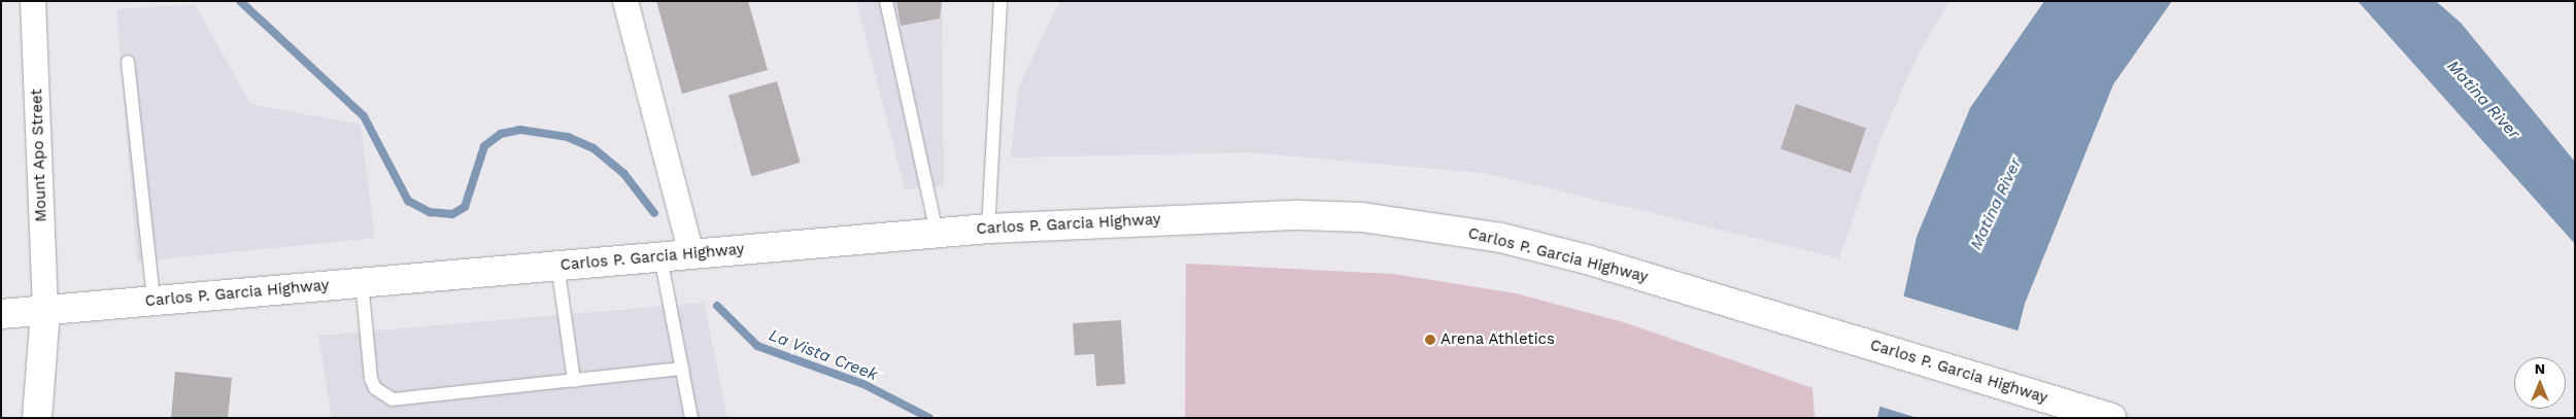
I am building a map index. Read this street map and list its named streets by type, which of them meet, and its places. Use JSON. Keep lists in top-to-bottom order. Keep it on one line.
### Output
{"streets":{"main road":["Carlos P. Garcia Highway"],"street":["Mount Apo Street"]},"crossings":[["Mount Apo Street","Carlos P. Garcia Highway"]],"water":["Matina River","La Vista Creek"],"places":["Arena Athletics"],"north":"top"}
